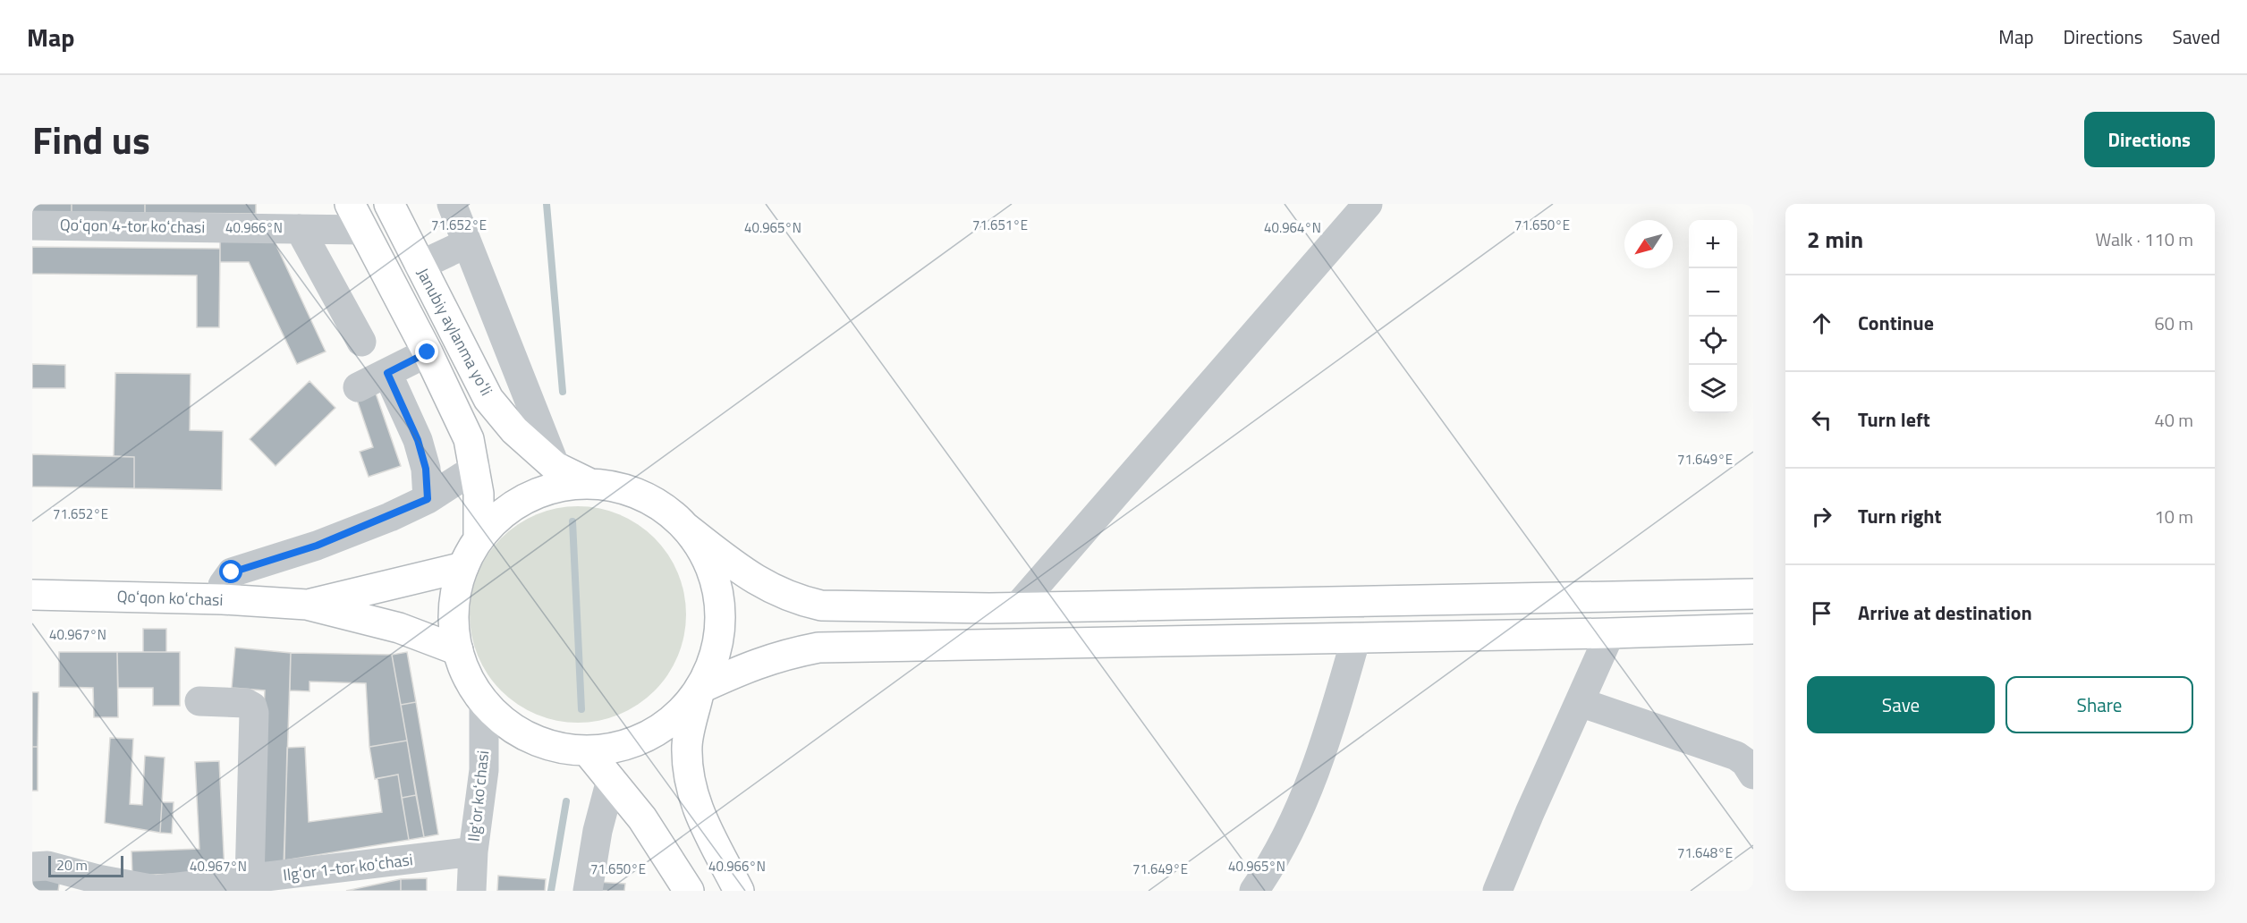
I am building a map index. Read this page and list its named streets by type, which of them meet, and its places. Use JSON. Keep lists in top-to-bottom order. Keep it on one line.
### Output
{"streets":{"main road":["Janubiy aylanma yoʻli","Qoʻqon koʻchasi"],"street":["Qoʻqon 4-tor koʻchasi","Ilgʻor koʻchasi","Ilgʻor 1-tor koʻchasi"]},"crossings":[["Qoʻqon 4-tor koʻchasi","Janubiy aylanma yoʻli"],["Ilgʻor koʻchasi","Ilgʻor 1-tor koʻchasi"]],"scale_bar":"20 m","north":"bottom left","page":{"header":"Map","nav":["Map","Directions","Saved"],"title":"Find us","buttons":["Directions",["Save","Share"]],"heading":["2 min","Walk · 110 m"],"map_buttons":["+","−"],"list":[["Continue","60 m"],["Turn left","40 m"],["Turn right","10 m"],"Arrive at destination"],"scale":"20 m"},"coordinates":["71.650°E","71.652°E","71.651°E","40.966°N","40.965°N","40.964°N","71.649°E","40.967°N","71.648°E"]}
